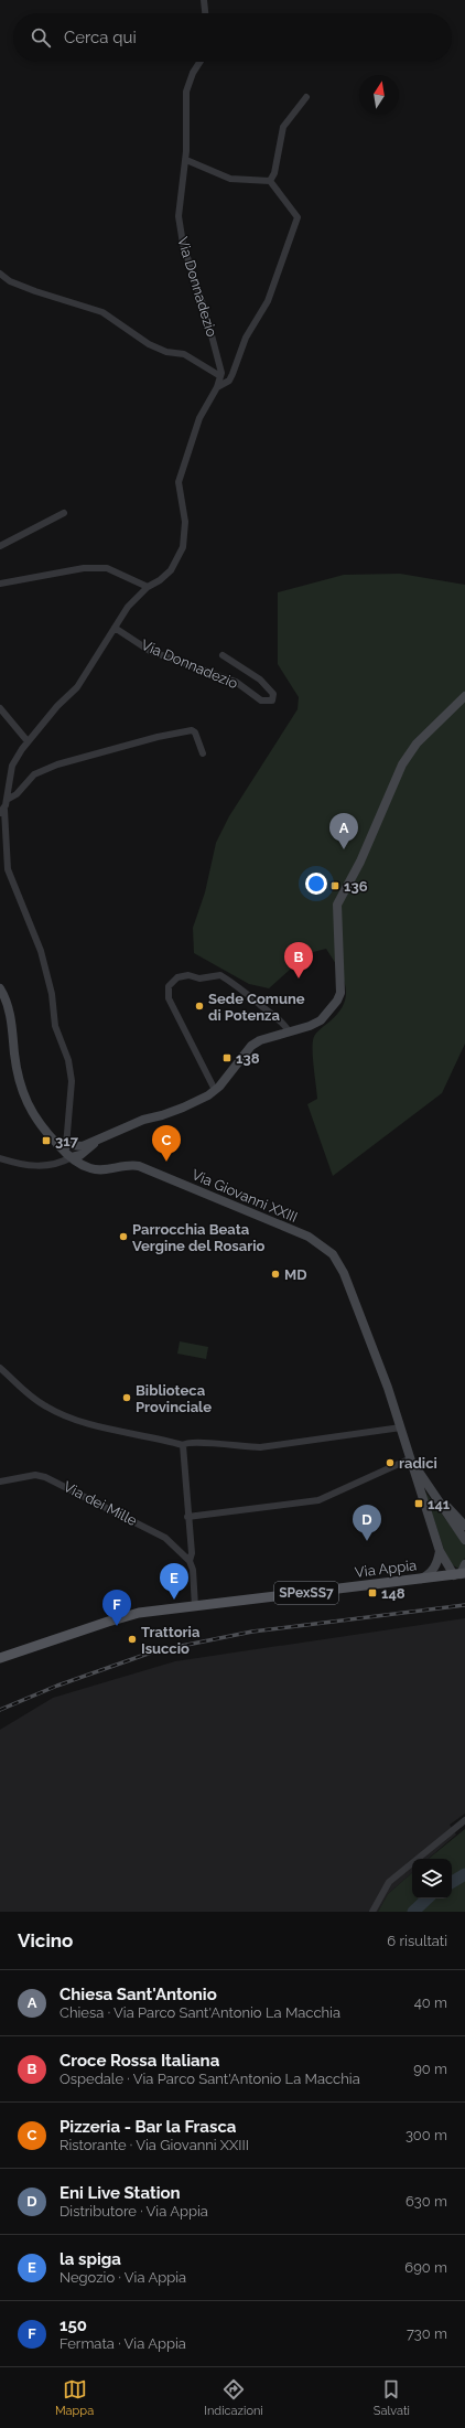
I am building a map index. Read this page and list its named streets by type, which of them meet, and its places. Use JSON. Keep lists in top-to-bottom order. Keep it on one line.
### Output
{"streets":{"main road":["Via Giovanni XXIII","Via Appia","SPexSS7"],"street":["Via Donnadezio","Via dei Mille"]},"places":{"transit":["136","138","317","141","148"],"other":["Sede Comune di Potenza","Parrocchia Beata Vergine del Rosario","MD","Biblioteca Provinciale","radici","Trattoria Isuccio"]},"north":"top","page":{"search":"Cerca qui","pins":["A","B","C","D","E","F"],"heading":["Vicino","6 risultati"],"list":[{"mark":"A","name":"Chiesa Sant'Antonio","note":"Chiesa · Via Parco Sant'Antonio La Macchia","value":"40 m"},{"mark":"B","name":"Croce Rossa Italiana","note":"Ospedale · Via Parco Sant'Antonio La Macchia","value":"90 m"},{"mark":"C","name":"Pizzeria - Bar la Frasca","note":"Ristorante · Via Giovanni XXIII","value":"300 m"},{"mark":"D","name":"Eni Live Station","note":"Distributore · Via Appia","value":"630 m"},{"mark":"E","name":"la spiga","note":"Negozio · Via Appia","value":"690 m"},{"mark":"F","name":"150","note":"Fermata · Via Appia","value":"730 m"}],"nav":["Mappa","Indicazioni","Salvati"]}}
